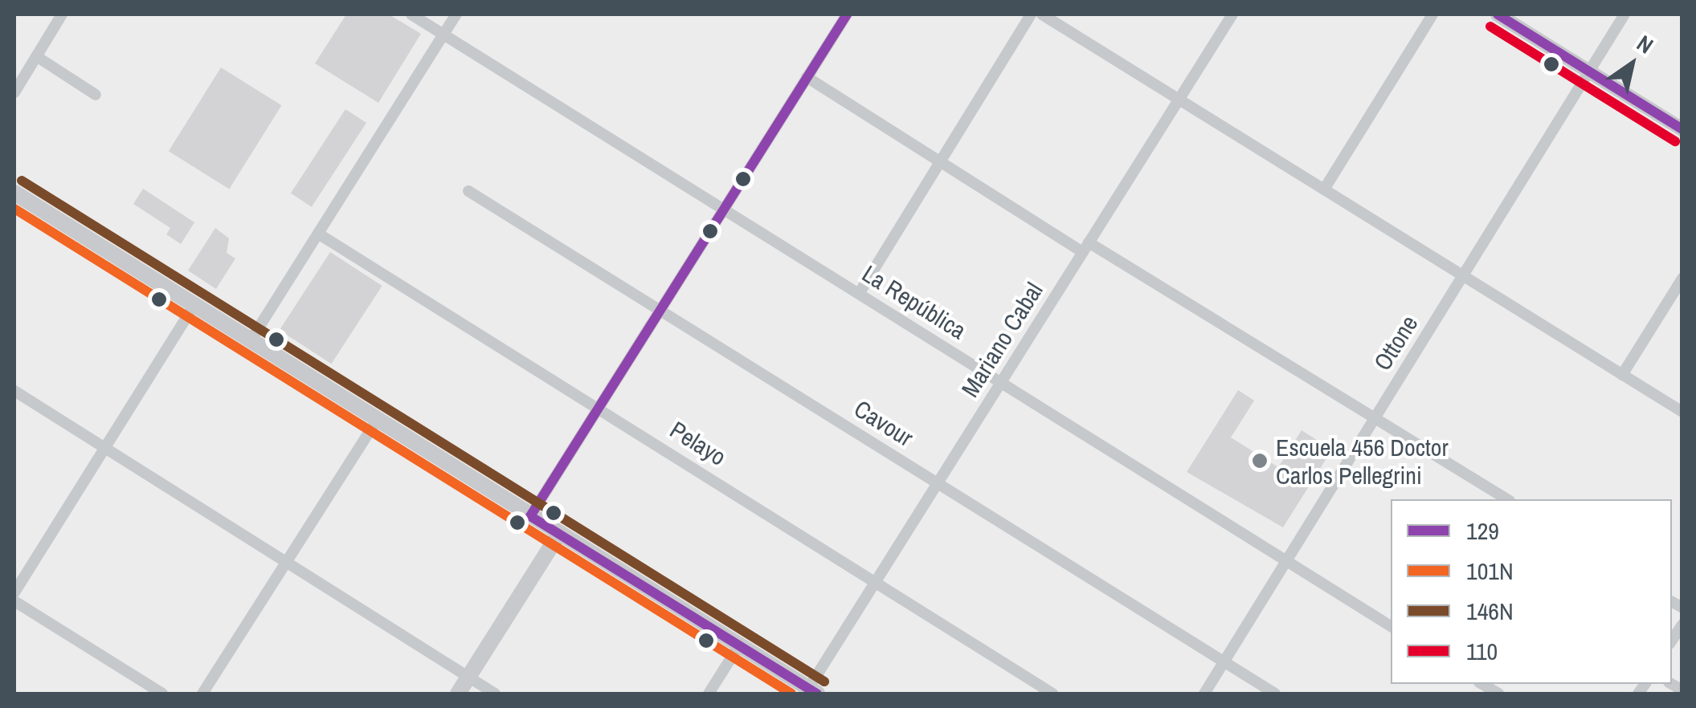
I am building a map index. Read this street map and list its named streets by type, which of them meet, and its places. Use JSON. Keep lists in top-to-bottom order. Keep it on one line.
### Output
{"streets":{"street":["La República","Mariano Cabal","Ottone","Cavour","Pelayo"]},"crossings":[["La República","Mariano Cabal"],["La República","Ottone"],["Mariano Cabal","Cavour"],["Mariano Cabal","Pelayo"],["Ottone","Cavour"]],"places":["Escuela 456 Doctor Carlos Pellegrini"],"lines":["transit line 129","transit line 110","transit line 146N","transit line 101N"],"legend":["129","101N","146N","110"],"north":"top right"}
